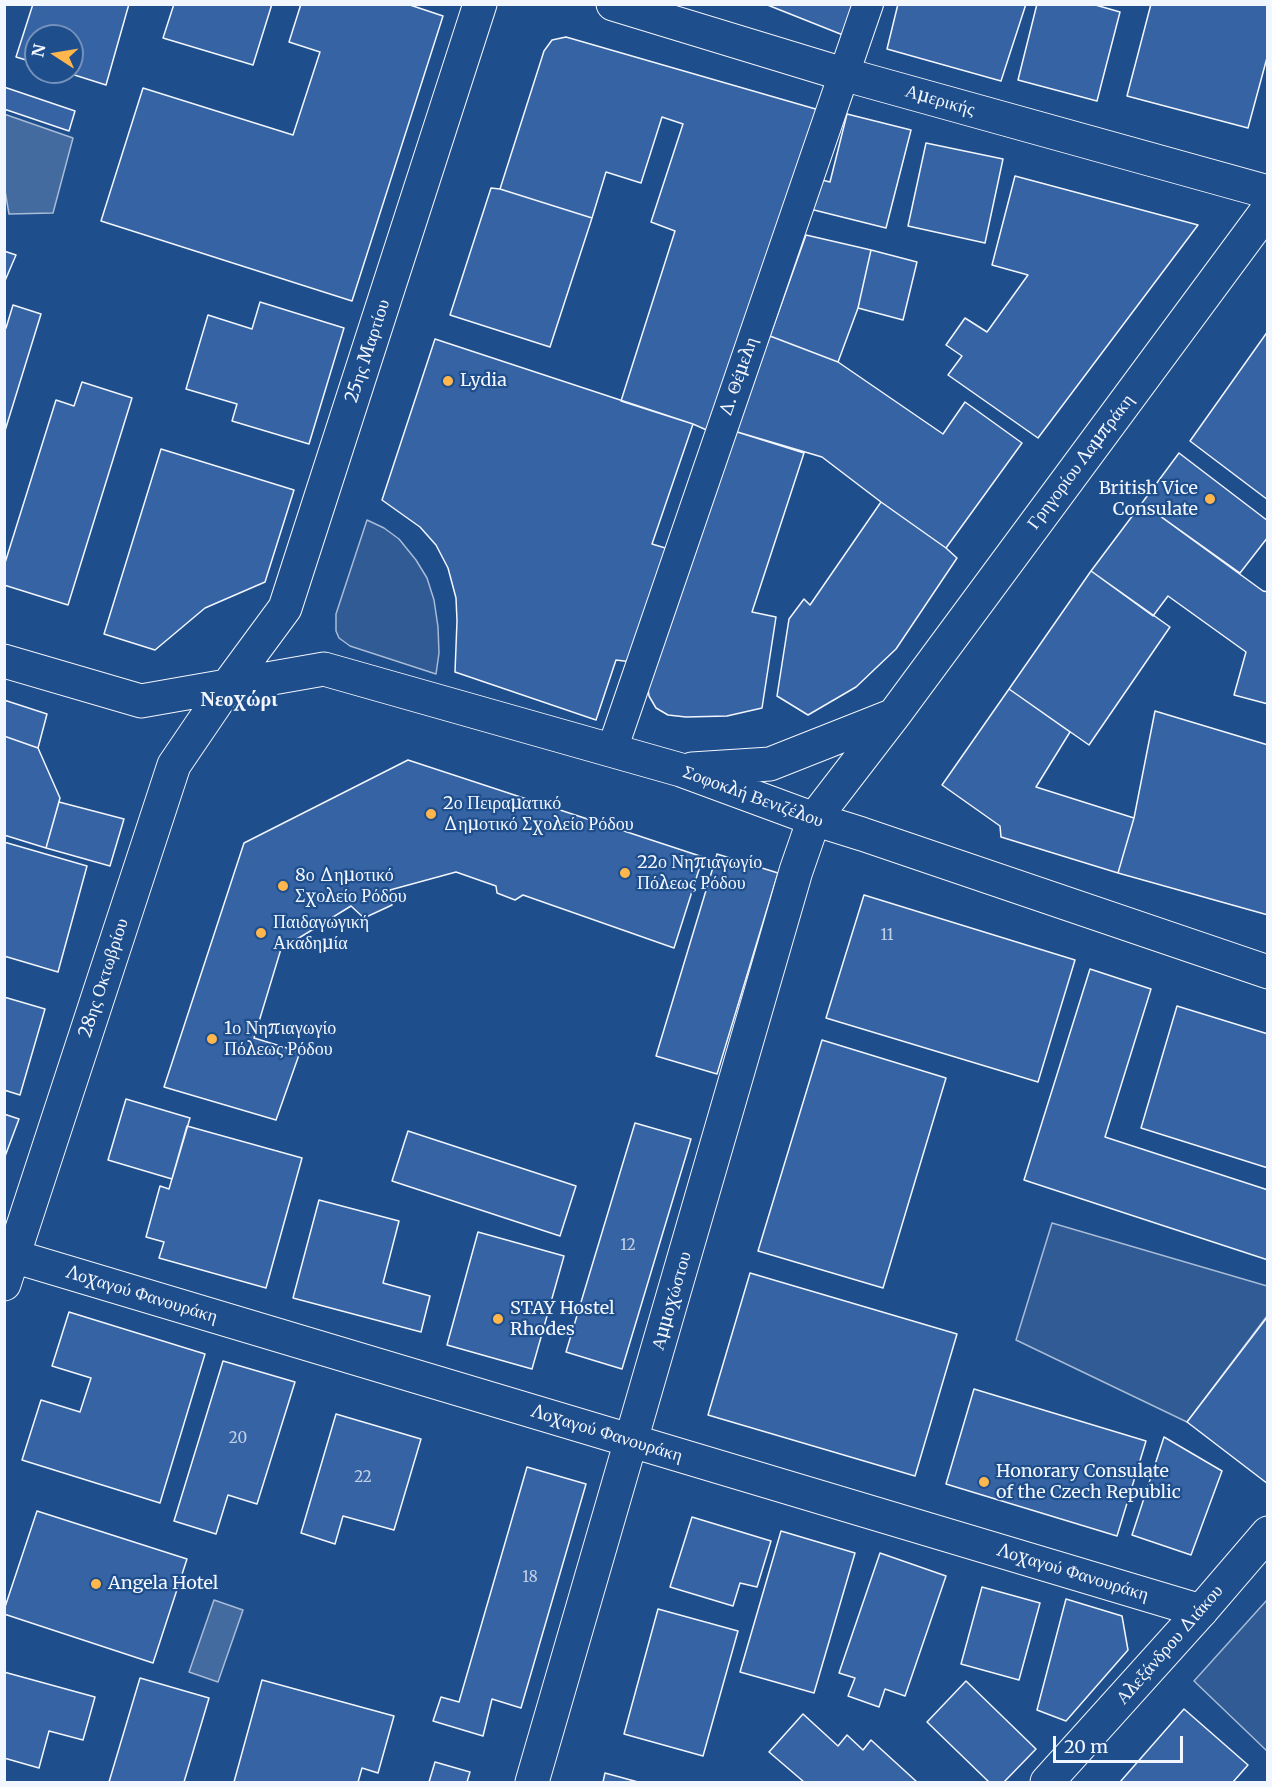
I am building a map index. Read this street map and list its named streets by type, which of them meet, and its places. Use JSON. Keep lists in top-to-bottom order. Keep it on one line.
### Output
{"streets":{"street":["Αμερικής","25ης Μαρτίου","Δ. Θέμελη","Γρηγορίου Λαμπράκη","Σοφοκλή Βενιζέλου","28ης Οκτωβρίου","Λοχαγού Φανουράκη","Αμμοχώστου","Αλεξάνδρου Διάκου"]},"crossings":[["Αμερικής","Δ. Θέμελη"],["25ης Μαρτίου","Σοφοκλή Βενιζέλου"],["25ης Μαρτίου","28ης Οκτωβρίου"],["Δ. Θέμελη","Σοφοκλή Βενιζέλου"],["Γρηγορίου Λαμπράκη","Σοφοκλή Βενιζέλου"],["Γρηγορίου Λαμπράκη","Αμμοχώστου"],["Σοφοκλή Βενιζέλου","28ης Οκτωβρίου"],["Σοφοκλή Βενιζέλου","Αμμοχώστου"],["28ης Οκτωβρίου","Λοχαγού Φανουράκη"],["Λοχαγού Φανουράκη","Αμμοχώστου"],["Λοχαγού Φανουράκη","Αλεξάνδρου Διάκου"]],"districts":["Νεοχώρι"],"places":["Lydia","British Vice Consulate","2ο Πειραματικό Δημοτικό Σχολείο Ρόδου","22ο Νηπιαγωγίο Πόλεως Ρόδου","8ο Δημοτικό Σχολείο Ρόδου","Παιδαγωγική Ακαδημία","1ο Νηπιαγωγίο Πόλεως Ρόδου","STAY Hostel Rhodes","Honorary Consulate of the Czech Republic","Angela Hotel"],"house_numbers":["11","12","20","22","18"],"scale_bar":"20 m","north":"left"}
